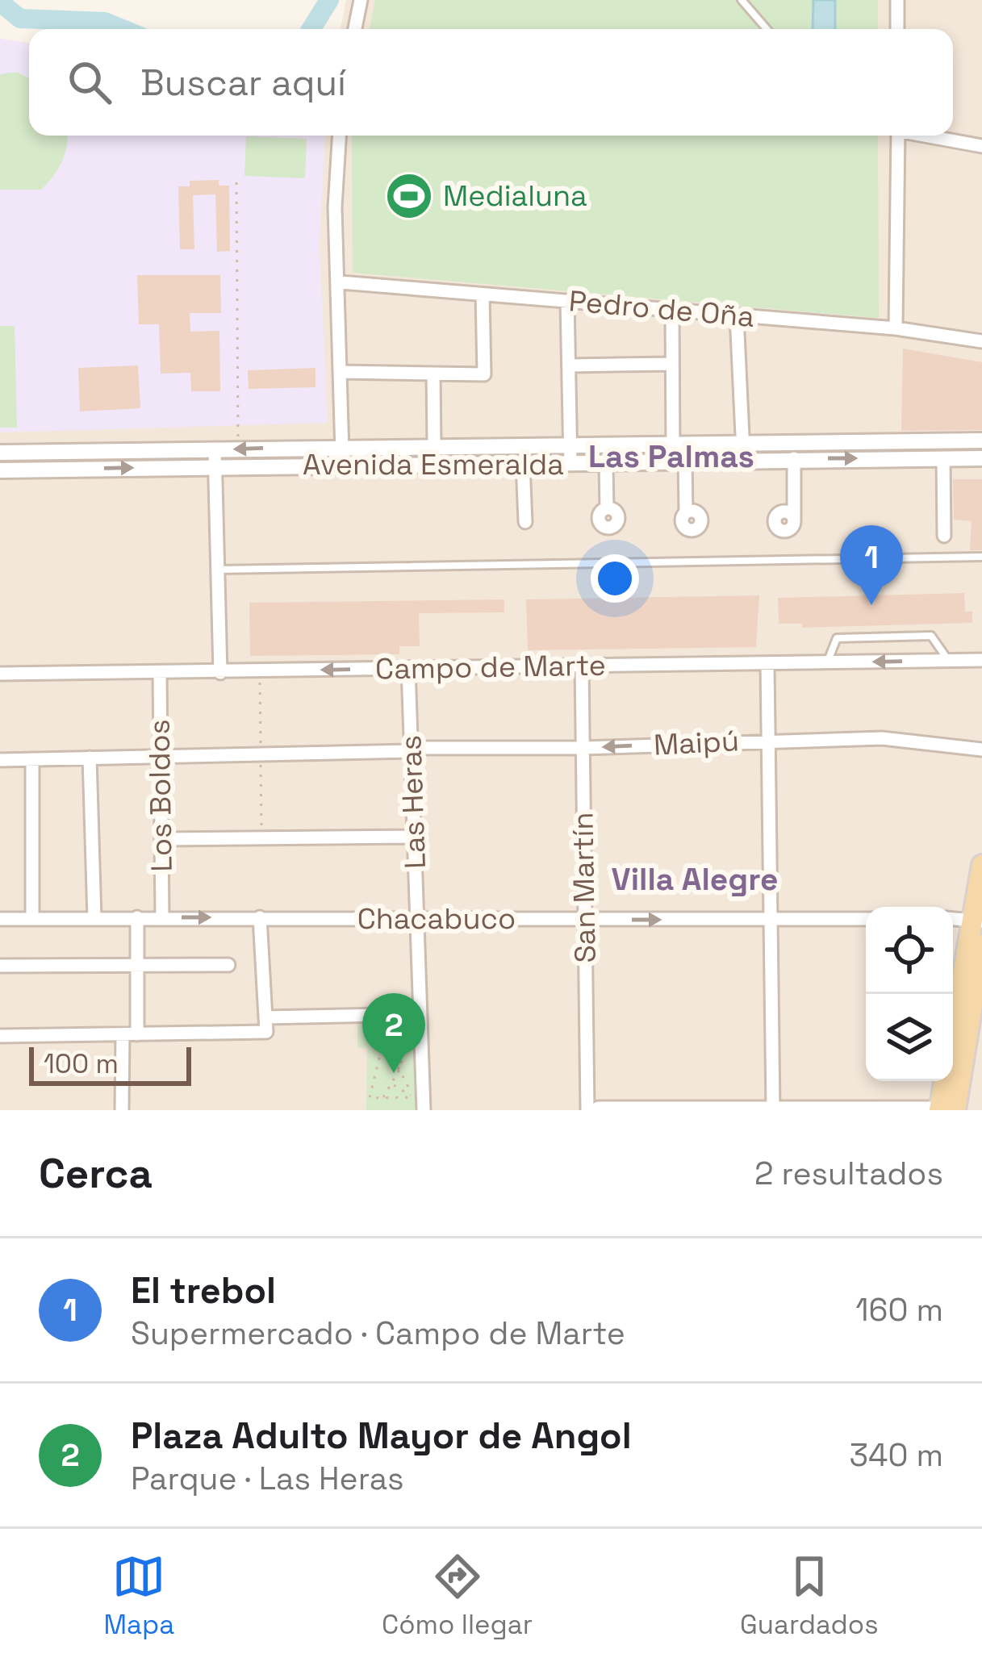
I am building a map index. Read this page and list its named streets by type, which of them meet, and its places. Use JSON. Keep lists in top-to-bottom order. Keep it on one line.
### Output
{"streets":{"street":["Pedro de Oña","Avenida Esmeralda","Campo de Marte","Maipú","Los Boldos","Las Heras","San Martín","Chacabuco"]},"crossings":[["Campo de Marte","Los Boldos"],["Campo de Marte","Las Heras"],["Campo de Marte","San Martín"],["Maipú","Los Boldos"],["Maipú","Las Heras"],["Maipú","San Martín"],["Los Boldos","Chacabuco"],["Las Heras","Chacabuco"],["San Martín","Chacabuco"]],"districts":["Las Palmas","Villa Alegre"],"places":{"sports":["Medialuna"]},"scale_bar":"100 m","page":{"search":"Buscar aquí","pins":["1","2"],"scale":"100 m","heading":["Cerca","2 resultados"],"list":[{"mark":"1","name":"El trebol","note":"Supermercado · Campo de Marte","value":"160 m"},{"mark":"2","name":"Plaza Adulto Mayor de Angol","note":"Parque · Las Heras","value":"340 m"}],"nav":["Mapa","Cómo llegar","Guardados"]}}
